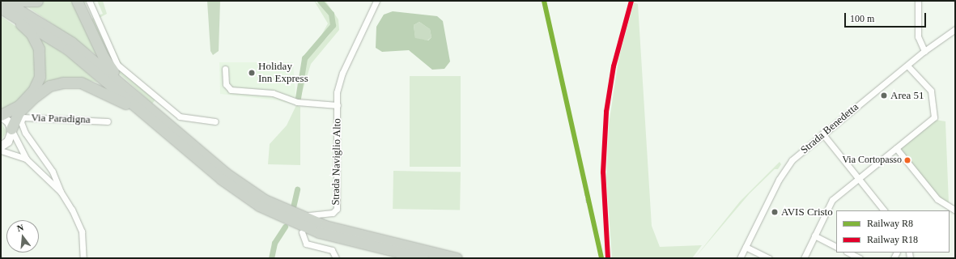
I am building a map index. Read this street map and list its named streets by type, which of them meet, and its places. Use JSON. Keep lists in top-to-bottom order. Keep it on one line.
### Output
{"streets":{"street":["Via Paradigna","Strada Benedetta","Strada Naviglio Alto"]},"places":["Holiday Inn Express","Area 51","Via Cortopasso","AVIS Cristo"],"lines":["rail line R8","rail line R18"],"legend":["Railway R8","Railway R18"],"scale_bar":"100 m","north":"top"}
